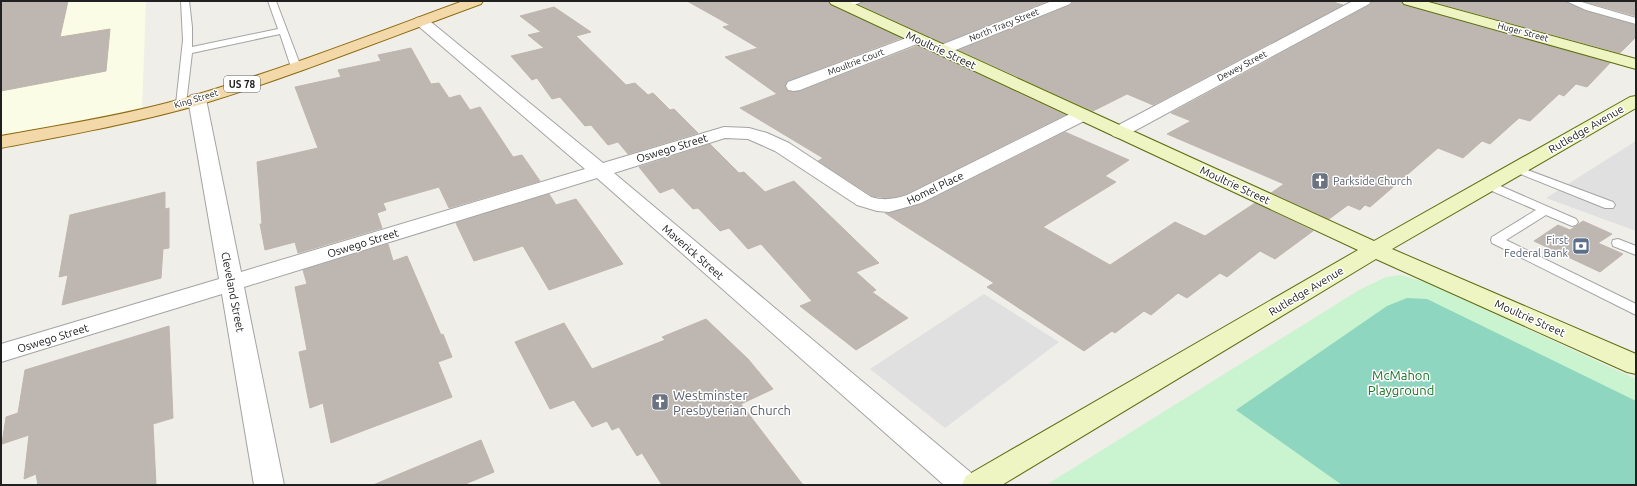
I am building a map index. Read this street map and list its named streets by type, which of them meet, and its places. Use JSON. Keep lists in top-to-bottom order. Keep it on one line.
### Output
{"streets":{"main road":["US 78","King Street"],"street":["North Tracy Street","Huger Street","Moultrie Street","Moultrie Court","Dewey Street","Rutledge Avenue","Oswego Street","Homel Place","Maverick Street","Cleveland Street"]},"crossings":[["North Tracy Street","Moultrie Street"],["Moultrie Street","Moultrie Court"],["Moultrie Street","Dewey Street"],["Moultrie Street","Rutledge Avenue"],["Moultrie Street","Homel Place"],["King Street","Maverick Street"],["King Street","Cleveland Street"],["Oswego Street","Homel Place"],["Oswego Street","Maverick Street"],["Oswego Street","Cleveland Street"]],"parks":["McMahon Playground"],"places":{"church":["Parkside Church","Westminster Presbyterian Church"],"bank":["First Federal Bank"]}}
